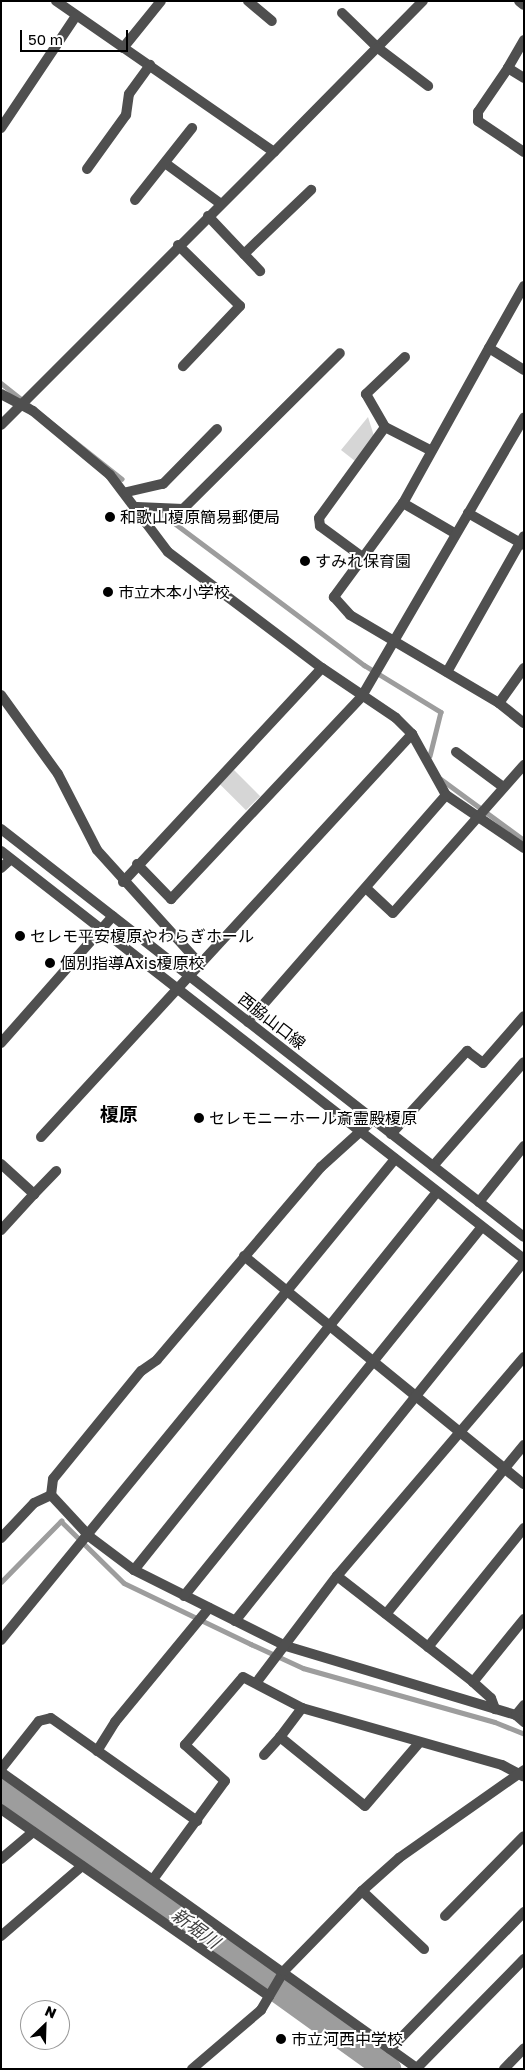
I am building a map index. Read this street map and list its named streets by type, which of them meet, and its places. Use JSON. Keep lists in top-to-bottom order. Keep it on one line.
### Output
{"streets":{"street":["西脇山口線"]},"districts":["榎原"],"water":["新堀川"],"places":["和歌山榎原簡易郵便局","すみれ保育園","市立木本小学校","セレモ平安榎原やわらぎホール","個別指導Axis榎原校","セレモニーホール斎霊殿榎原","市立河西中学校"],"scale_bar":"50 m","north":"top right"}
